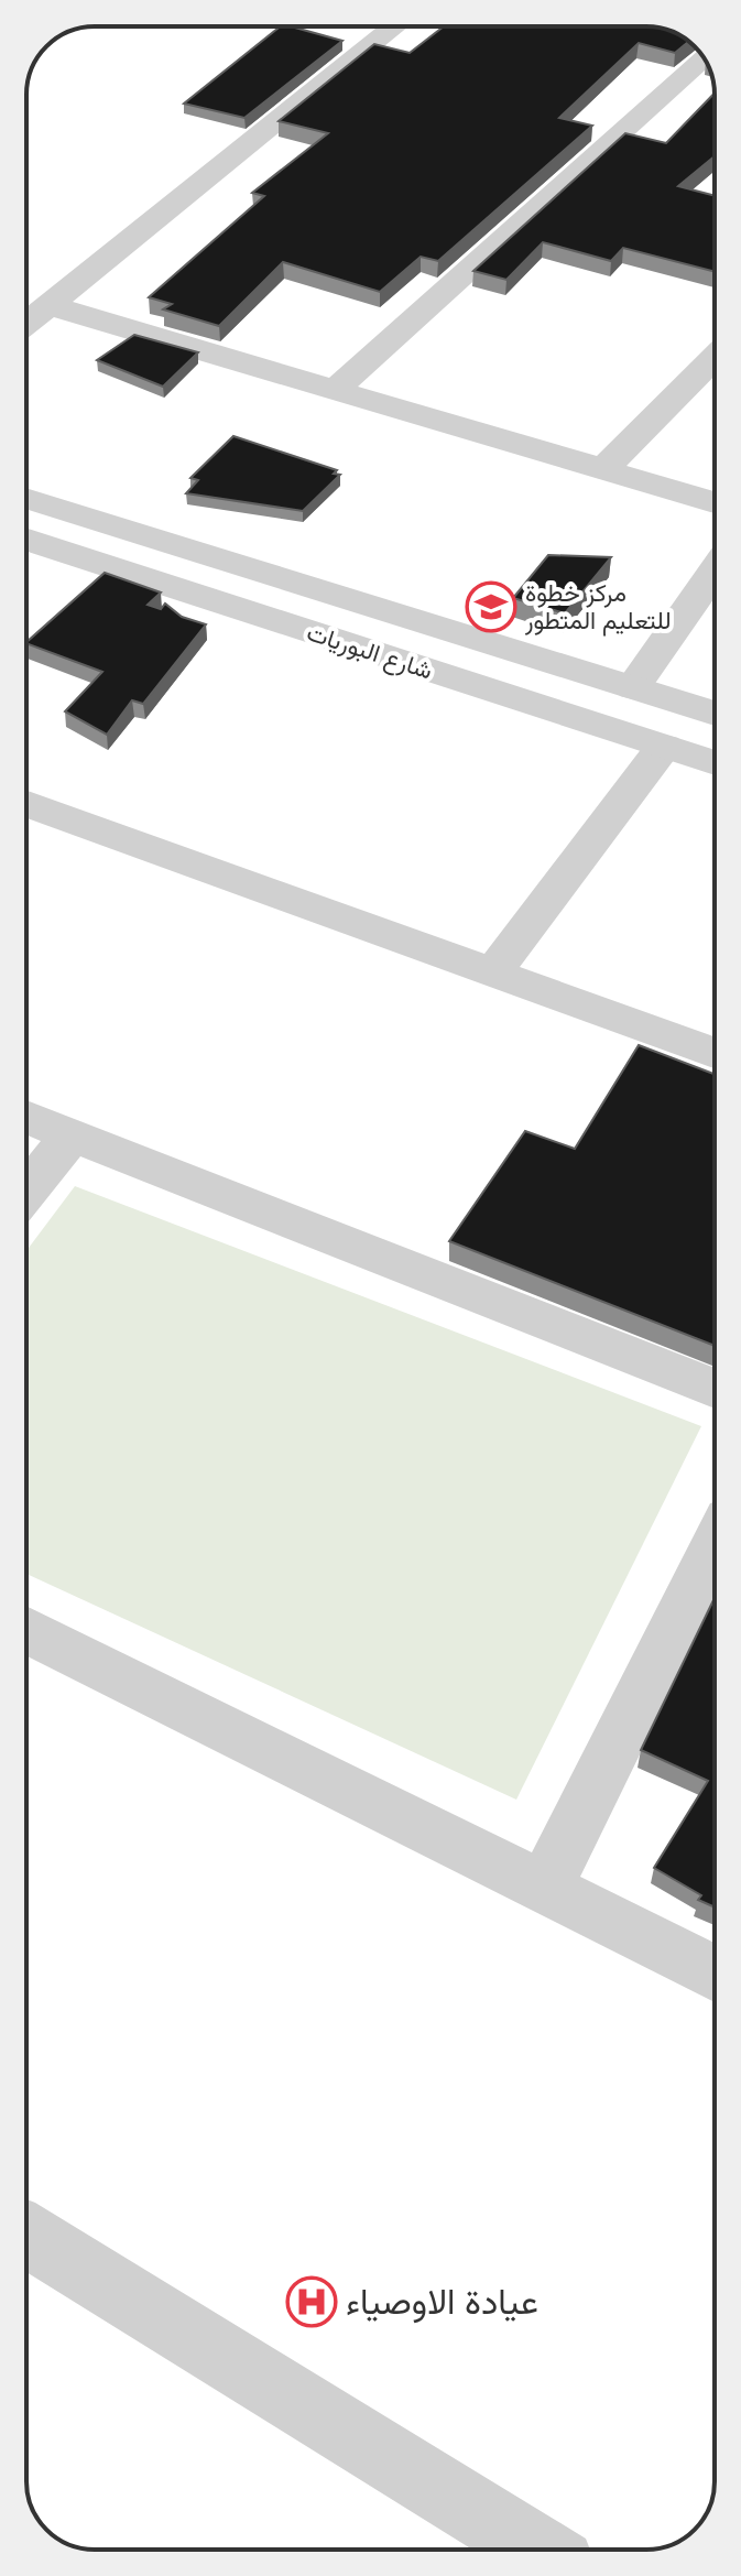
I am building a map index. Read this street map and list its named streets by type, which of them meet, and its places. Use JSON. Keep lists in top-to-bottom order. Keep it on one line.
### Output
{"streets":{"street":["شارع البوريات"]},"places":{"school or university":["مركز خطوة للتعليم المتطور"],"hospital":["عيادة الاوصياء"]}}
